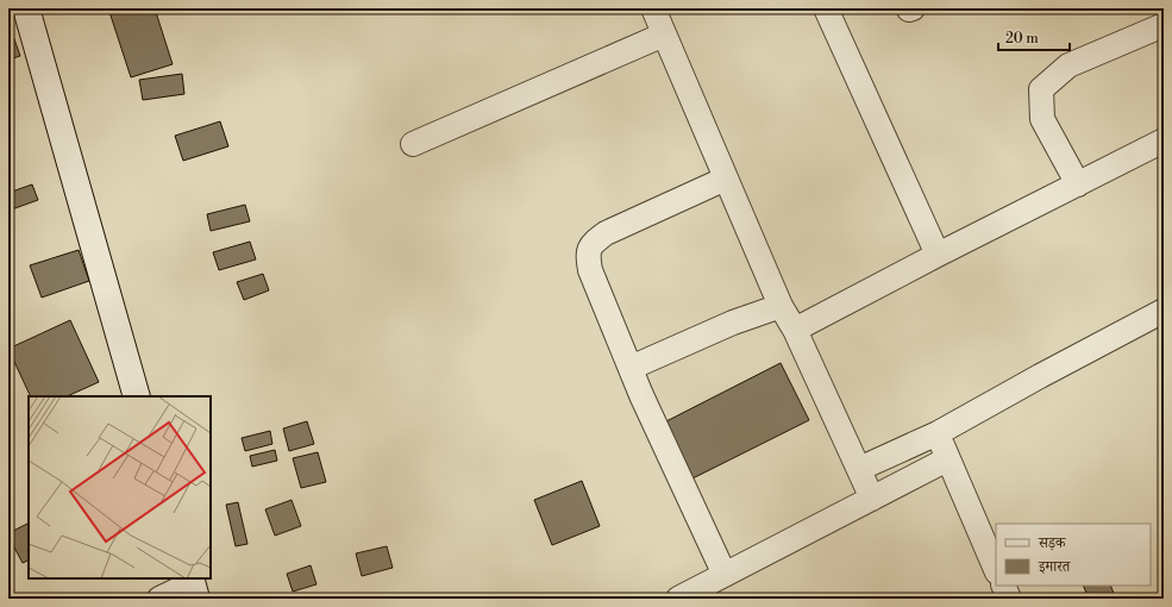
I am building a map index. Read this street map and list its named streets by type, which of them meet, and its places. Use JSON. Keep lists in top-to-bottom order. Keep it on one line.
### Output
{"legend":["सड़क","इमारत"],"scale_bar":"20 m"}
